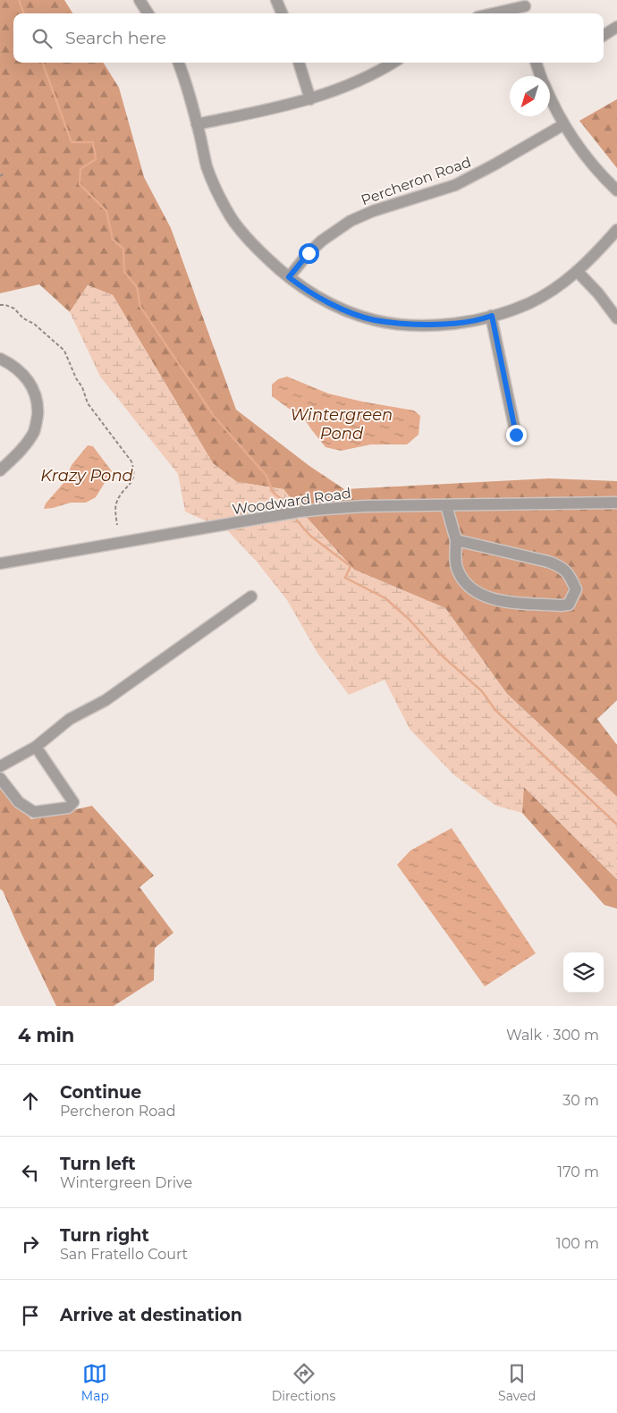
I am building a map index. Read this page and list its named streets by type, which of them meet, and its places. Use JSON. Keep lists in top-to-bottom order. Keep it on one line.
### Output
{"streets":{"street":["Percheron Road","Woodward Road"]},"water":["Wintergreen Pond","Krazy Pond"],"north":"bottom left","page":{"search":"Search here","heading":["4 min","Walk · 300 m"],"list":[["Continue","Percheron Road","30 m"],["Turn left","Wintergreen Drive","170 m"],["Turn right","San Fratello Court","100 m"],"Arrive at destination"],"nav":["Map","Directions","Saved"]}}
